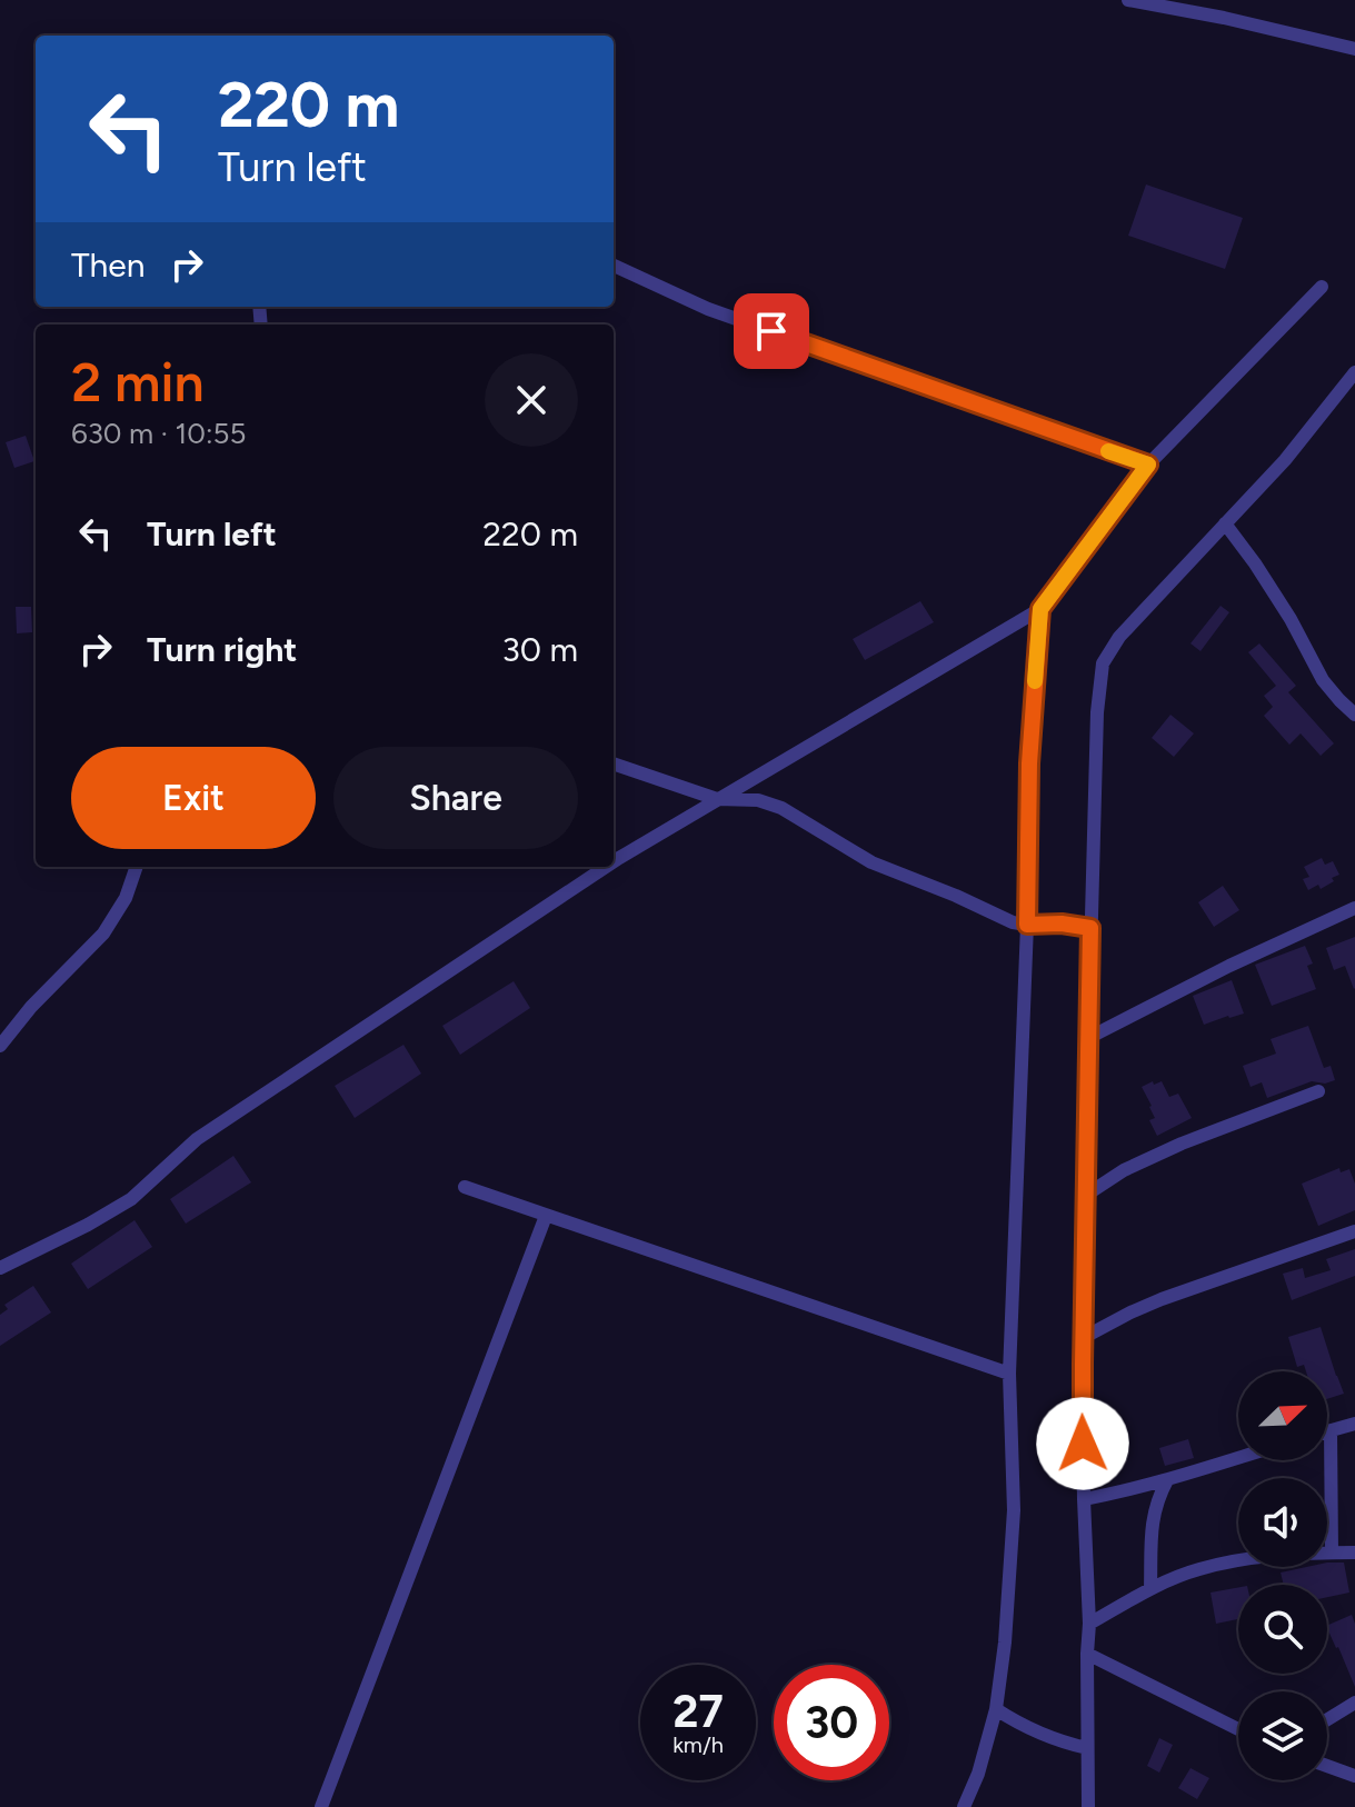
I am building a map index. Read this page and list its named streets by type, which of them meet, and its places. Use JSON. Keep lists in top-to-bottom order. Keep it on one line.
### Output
{"north":"top right","page":{"turn":["220 m","Turn left"],"then":"Then","heading":["2 min","630 m · 10:55"],"list":[{"name":"Turn left","value":"220 m"},{"name":"Turn right","value":"30 m"}],"buttons":["Exit","Share"],"speed":"27 km/h","limit":"30"}}
